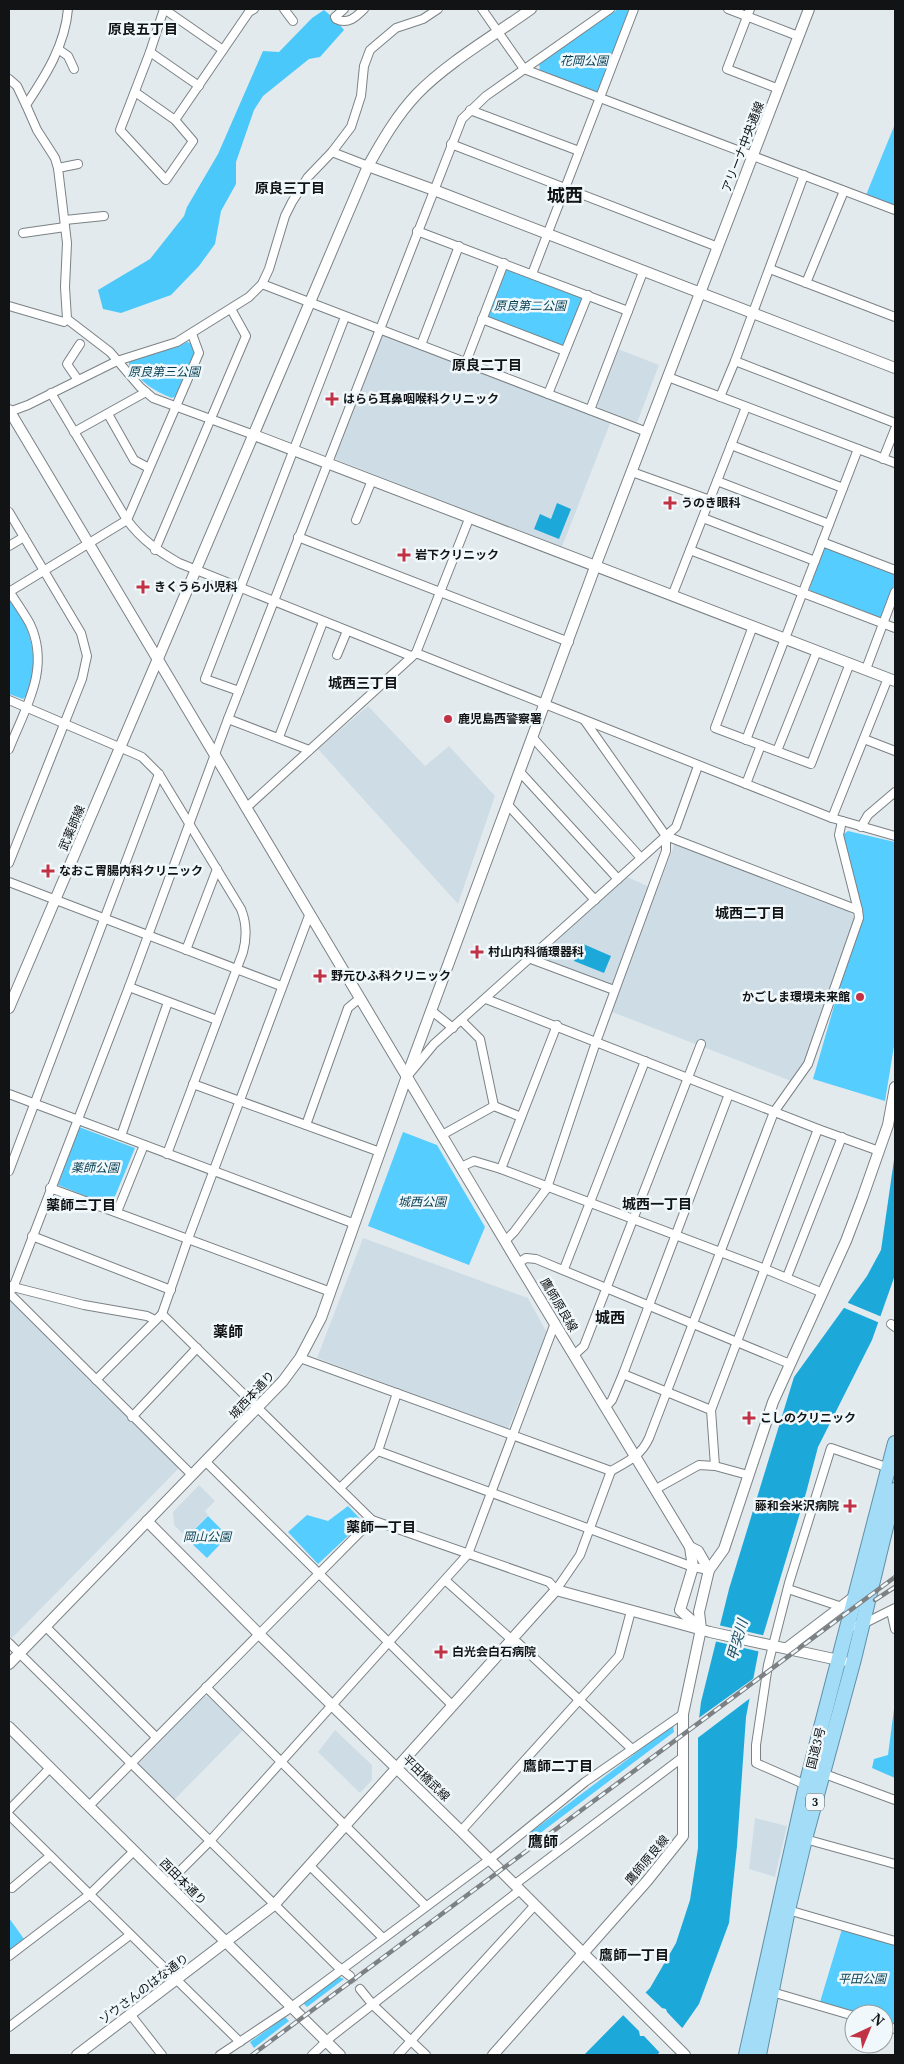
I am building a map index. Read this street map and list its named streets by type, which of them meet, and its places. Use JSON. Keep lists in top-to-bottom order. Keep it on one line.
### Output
{"streets":{"highway":["国道3号","3"],"street":["アリーナ中央通線","武薬師線","鷹師原良線","城西本通り","平田橋武線","西田本通り","ゾウさんのはな通り"]},"crossings":[["アリーナ中央通線","城西本通り"],["武薬師線","鷹師原良線"],["鷹師原良線","城西本通り"],["鷹師原良線","平田橋武線"],["城西本通り","平田橋武線"],["平田橋武線","ゾウさんのはな通り"],["西田本通り","ゾウさんのはな通り"]],"districts":["原良五丁目","原良三丁目","城西","原良二丁目","城西三丁目","城西二丁目","城西一丁目","薬師二丁目","城西","薬師","薬師一丁目","鷹師二丁目","鷹師","鷹師一丁目"],"water":["甲突川"],"parks":["花岡公園","原良第二公園","原良第三公園","薬師公園","城西公園","岡山公園","平田公園"],"places":{"health":["はらら耳鼻咽喉科クリニック","うのき眼科","岩下クリニック","きくうら小児科","なおこ胃腸内科クリニック","村山内科循環器科","野元ひふ科クリニック","こしのクリニック","藤和会米沢病院","白光会白石病院"],"other":["鹿児島西警察署","かごしま環境未来館"]},"north":"top right"}
